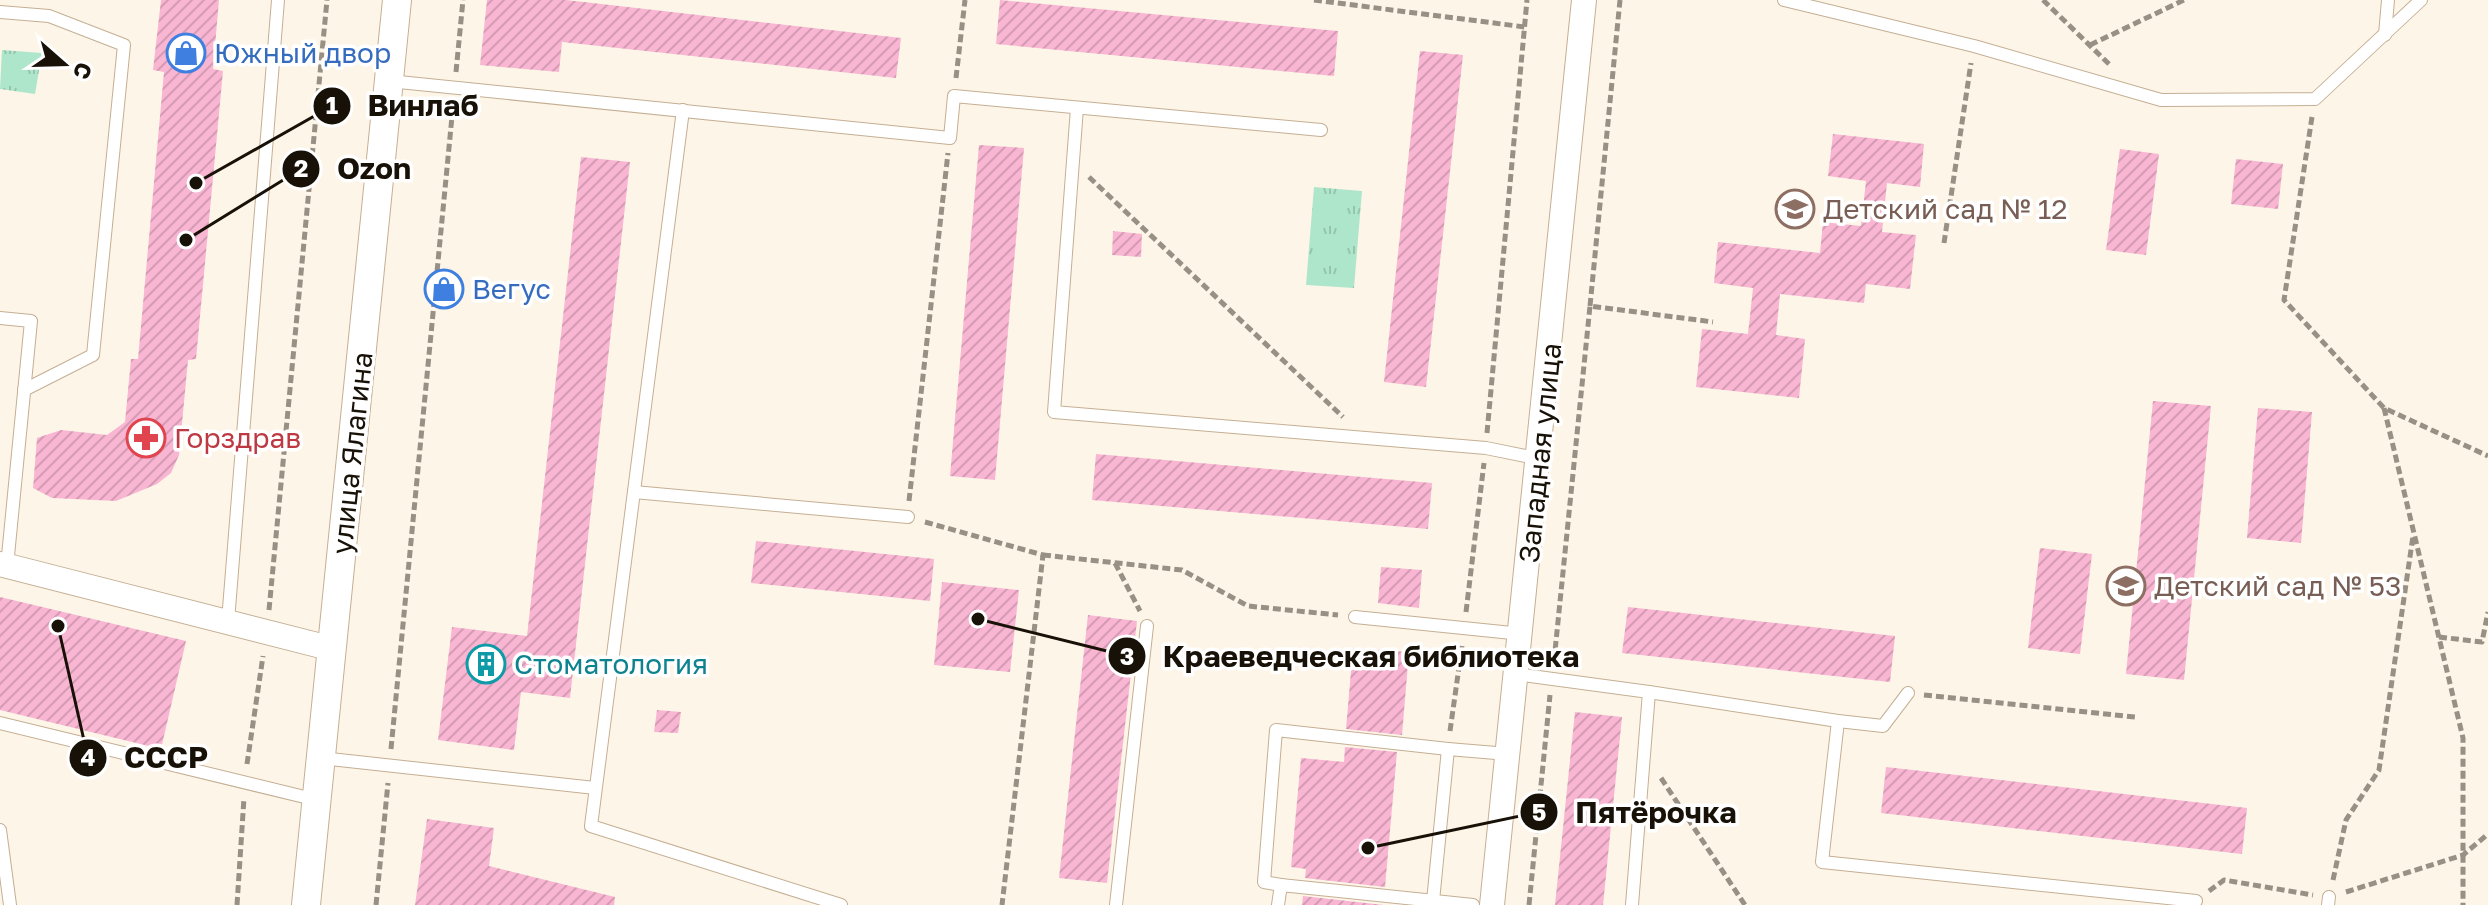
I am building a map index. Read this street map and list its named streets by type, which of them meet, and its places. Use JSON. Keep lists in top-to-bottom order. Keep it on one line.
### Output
{"streets":{"street":["улица Ялагина","Западная улица"]},"places":{"shop":["Южный двор","Вегус"],"other":["Винлаб","Ozon","Краеведческая библиотека","СССР","Пятёрочка"],"school or university":["Детский сад № 12","Детский сад № 53"],"pharmacy":["Горздрав"],"building":["Стоматология"]},"north":"right"}
